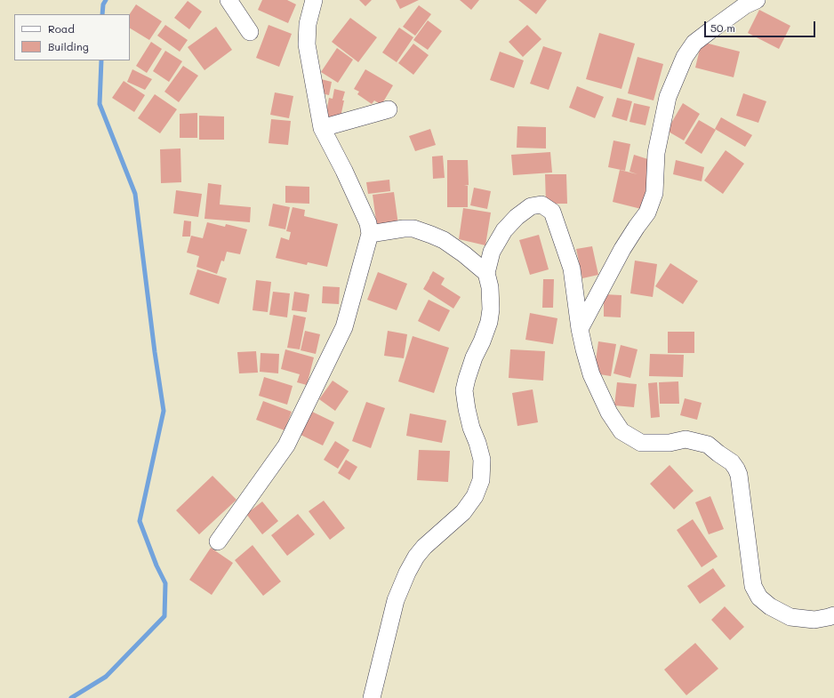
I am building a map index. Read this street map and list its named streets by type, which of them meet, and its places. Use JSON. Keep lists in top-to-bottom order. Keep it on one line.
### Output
{"legend":["Road","Building"],"scale_bar":"50 m"}
